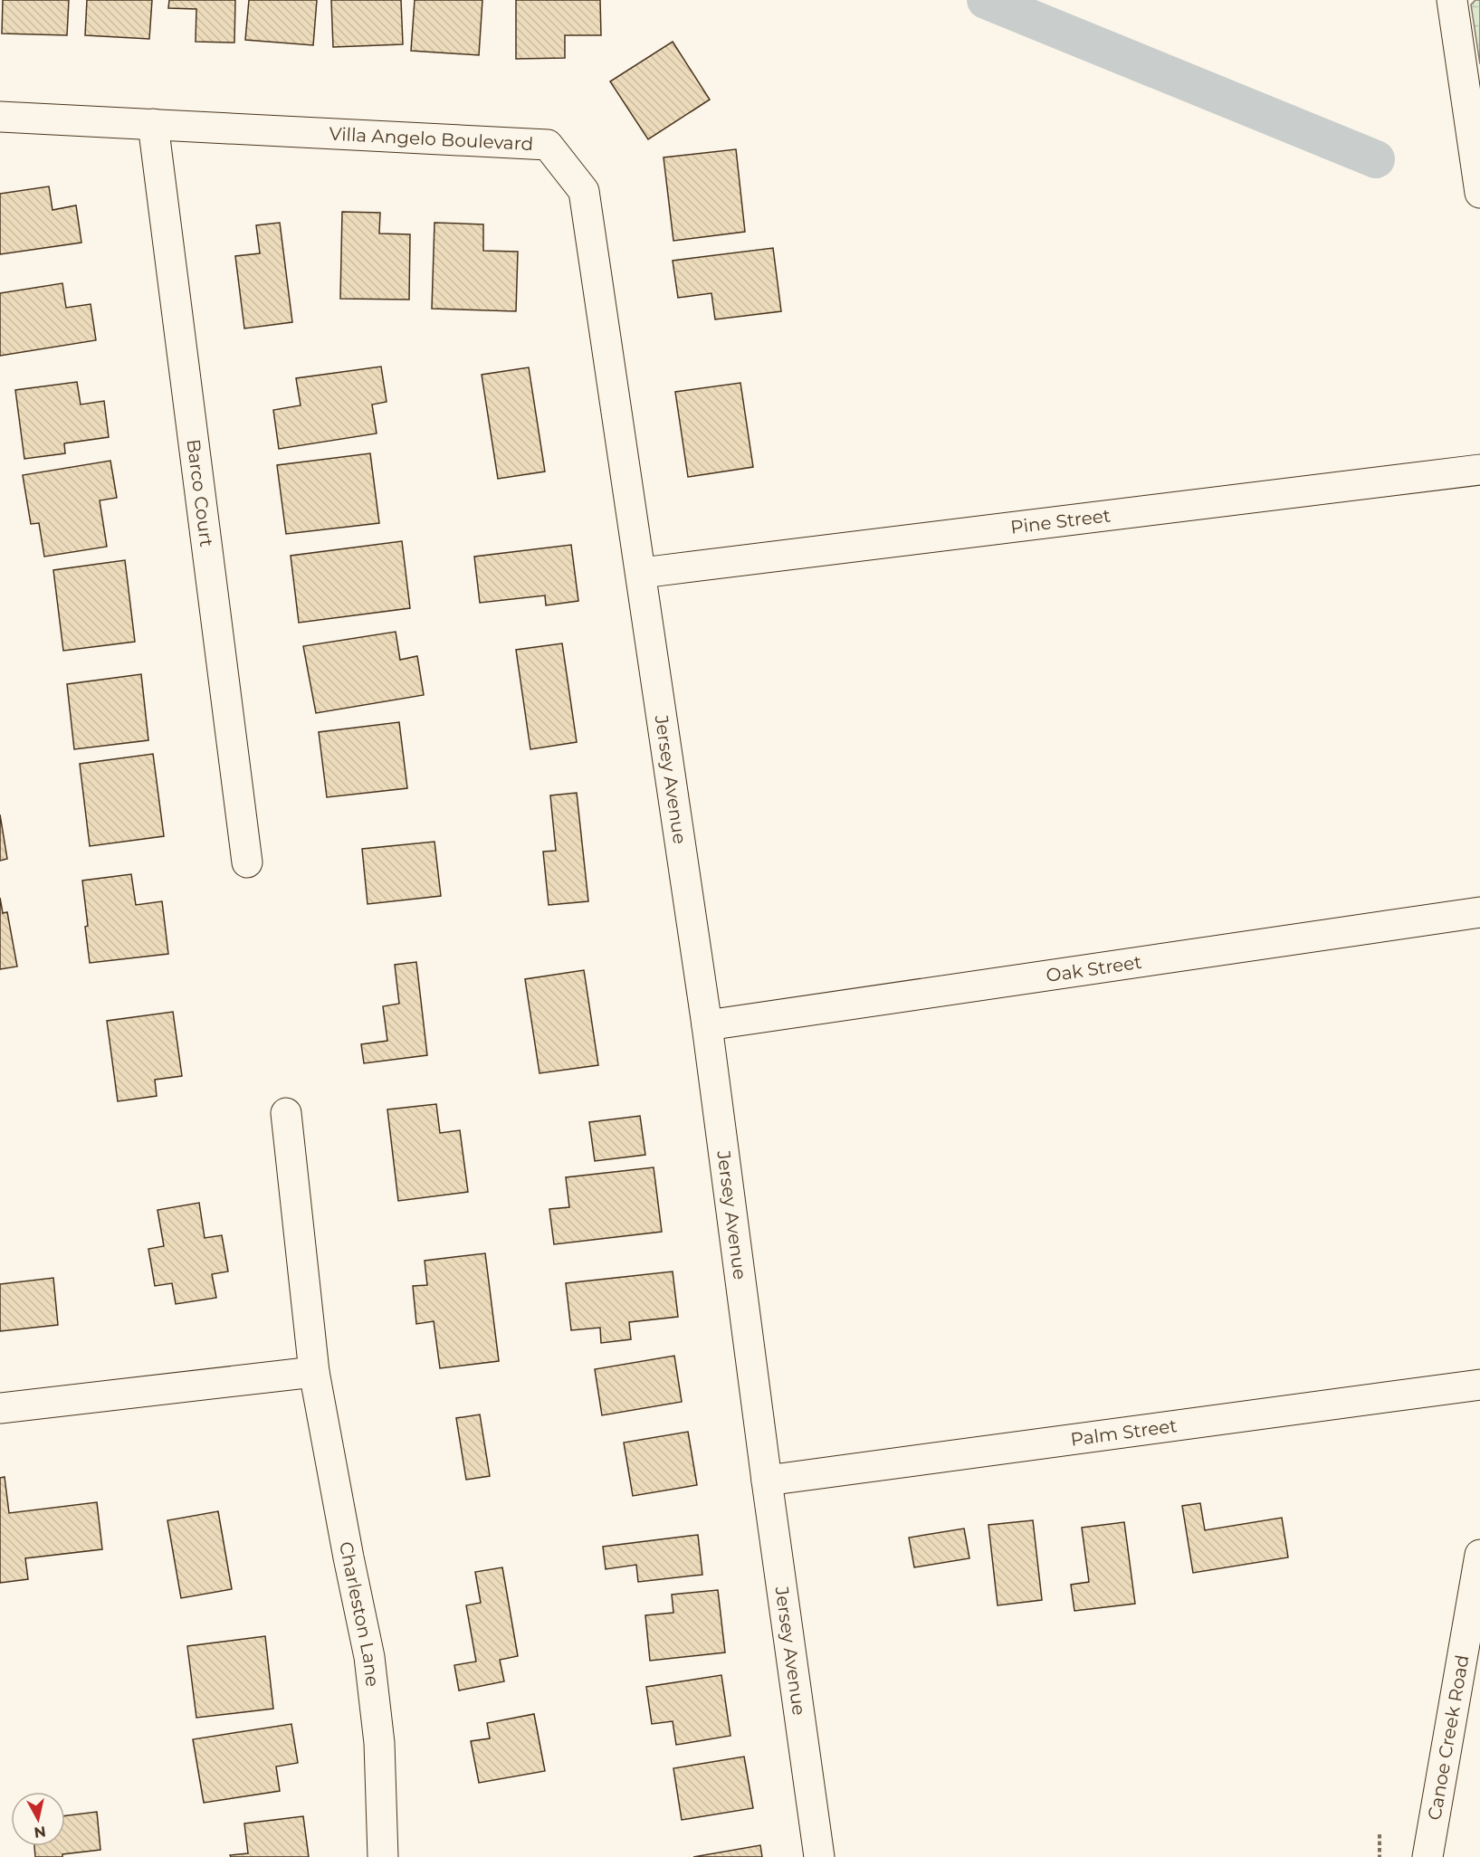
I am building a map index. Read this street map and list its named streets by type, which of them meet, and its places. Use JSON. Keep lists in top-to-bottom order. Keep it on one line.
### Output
{"streets":{"street":["Villa Angelo Boulevard","Barco Court","Pine Street","Jersey Avenue","Oak Street","Palm Street","Charleston Lane","Canoe Creek Road"]},"crossings":[["Villa Angelo Boulevard","Barco Court"],["Villa Angelo Boulevard","Pine Street"],["Villa Angelo Boulevard","Jersey Avenue"],["Pine Street","Jersey Avenue"],["Jersey Avenue","Oak Street"],["Jersey Avenue","Palm Street"]],"north":"bottom"}
